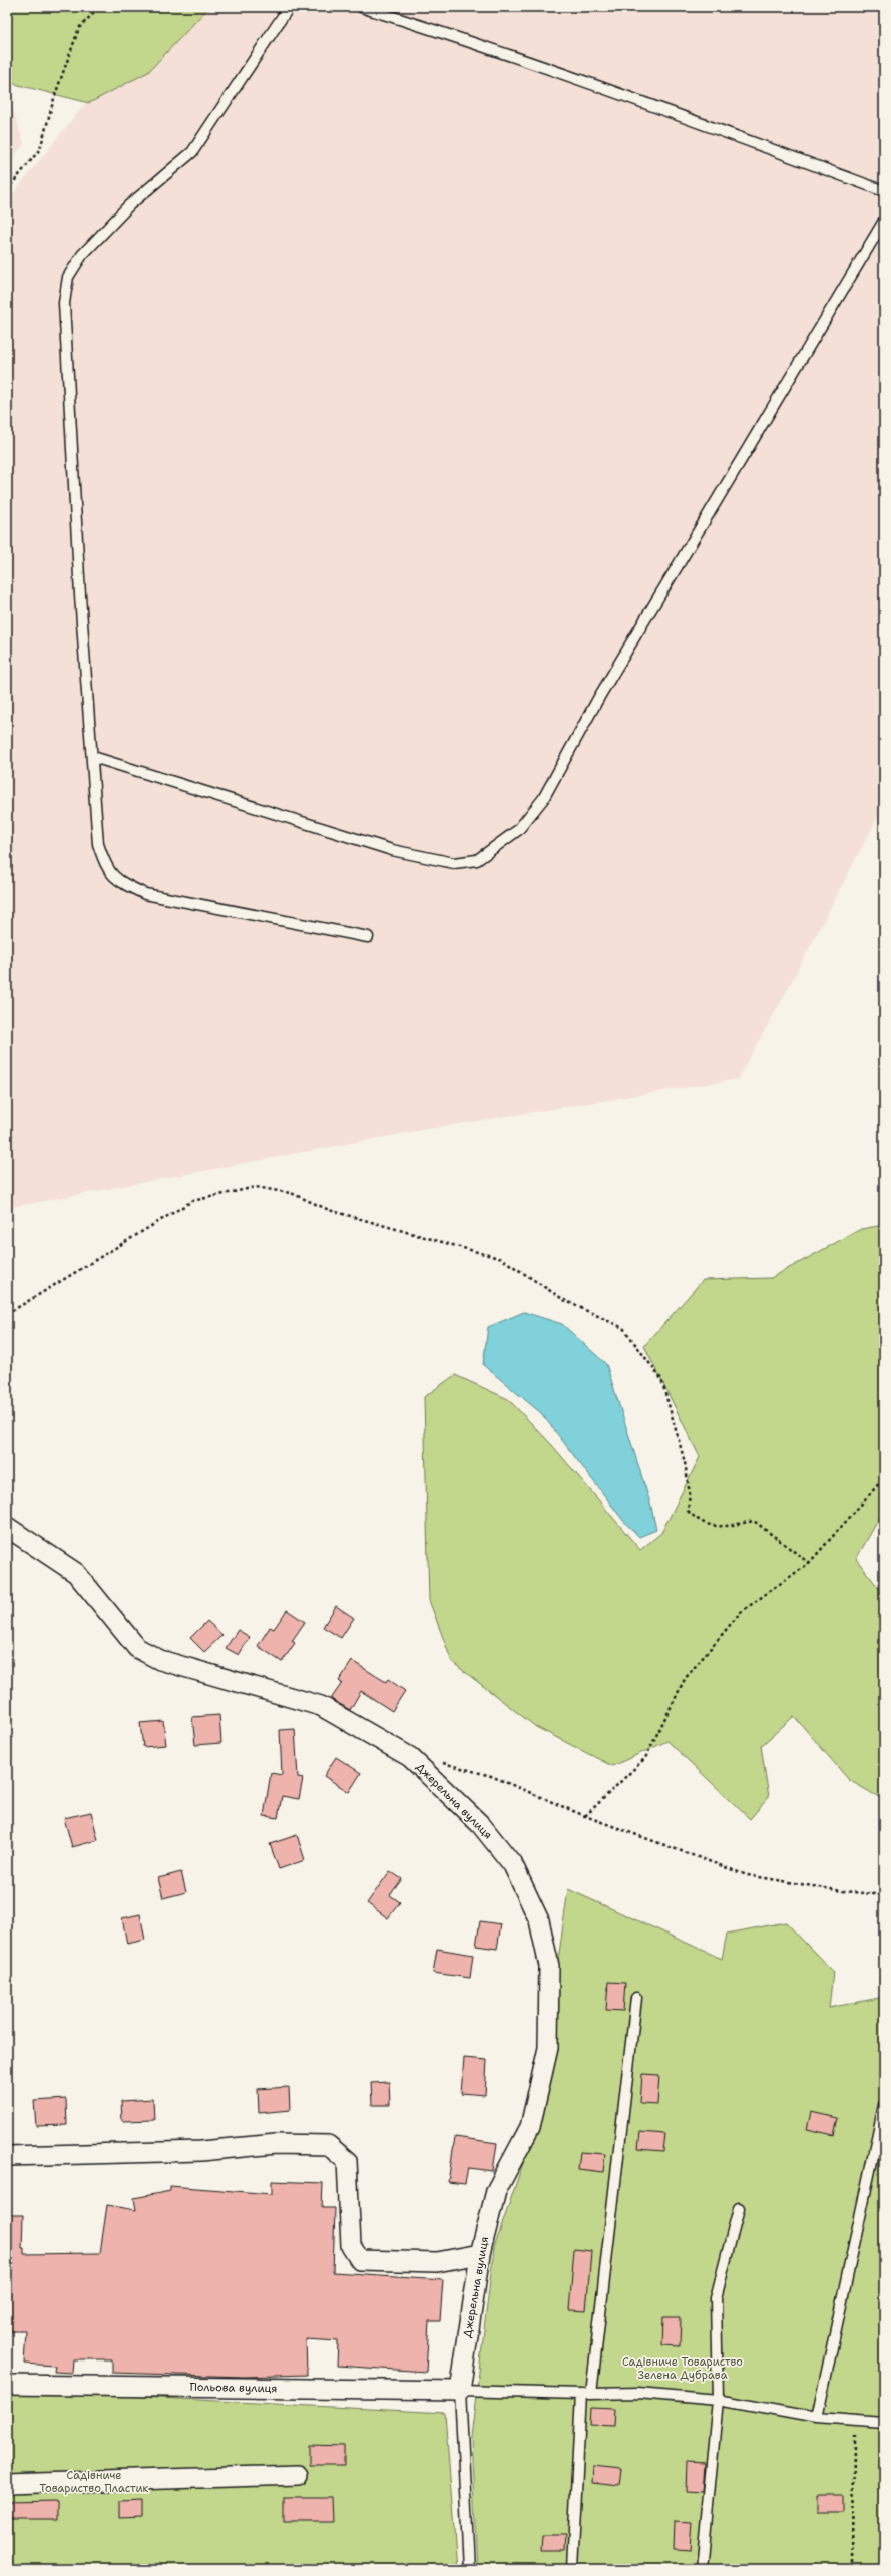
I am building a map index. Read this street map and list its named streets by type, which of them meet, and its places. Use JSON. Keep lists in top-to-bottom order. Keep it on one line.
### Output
{"streets":{"street":["Джерельна вулиця","Польова вулиця"]},"crossings":[["Джерельна вулиця","Польова вулиця"]],"parks":["Садівниче Товариство Зелена Дубрава","Садівниче Товариство Пластик"]}
